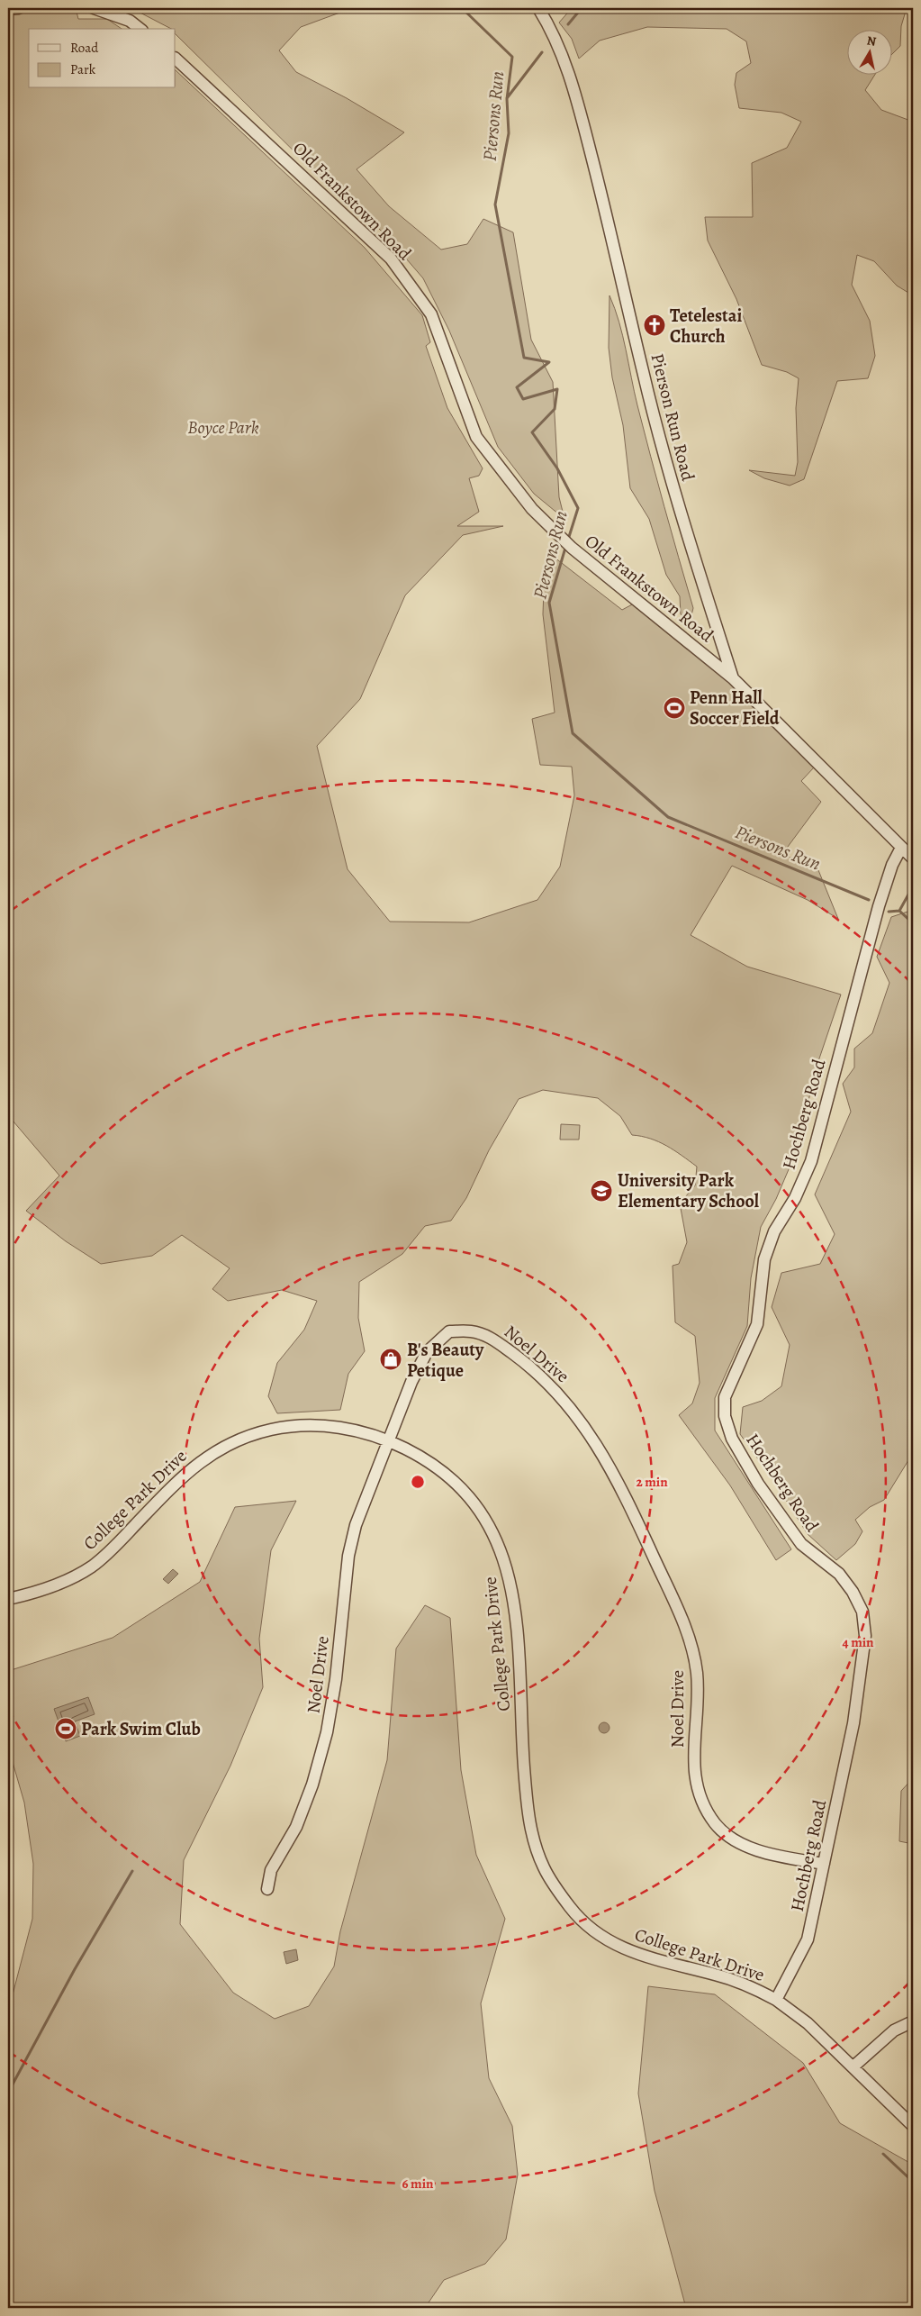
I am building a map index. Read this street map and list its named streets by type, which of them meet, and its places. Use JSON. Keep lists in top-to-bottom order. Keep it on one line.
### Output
{"streets":{"street":["Old Frankstown Road","Pierson Run Road","Hochberg Road","Noel Drive","College Park Drive"]},"crossings":[["Old Frankstown Road","Pierson Run Road"],["Old Frankstown Road","Hochberg Road"],["Hochberg Road","Noel Drive"],["Hochberg Road","College Park Drive"],["Noel Drive","College Park Drive"]],"water":["Piersons Run"],"parks":["Boyce Park"],"places":{"church":["Tetelestai Church"],"sports":["Penn Hall Soccer Field","Park Swim Club"],"school or university":["University Park Elementary School"],"shop":["B's Beauty Petique"]},"legend":["Road","Park"],"north":"top","rings":["2 min","4 min","6 min"]}
